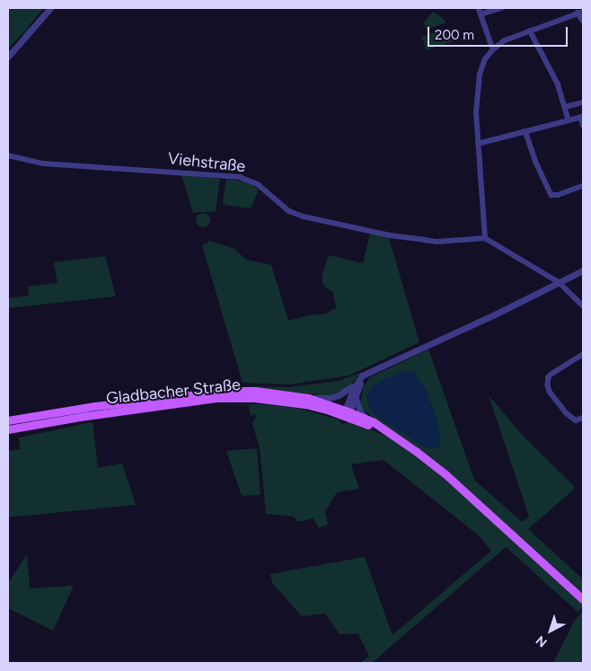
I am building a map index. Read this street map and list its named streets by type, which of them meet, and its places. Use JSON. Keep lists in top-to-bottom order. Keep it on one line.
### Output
{"streets":{"main road":["Gladbacher Straße"],"street":["Viehstraße"]},"scale_bar":"200 m","north":"bottom left"}
